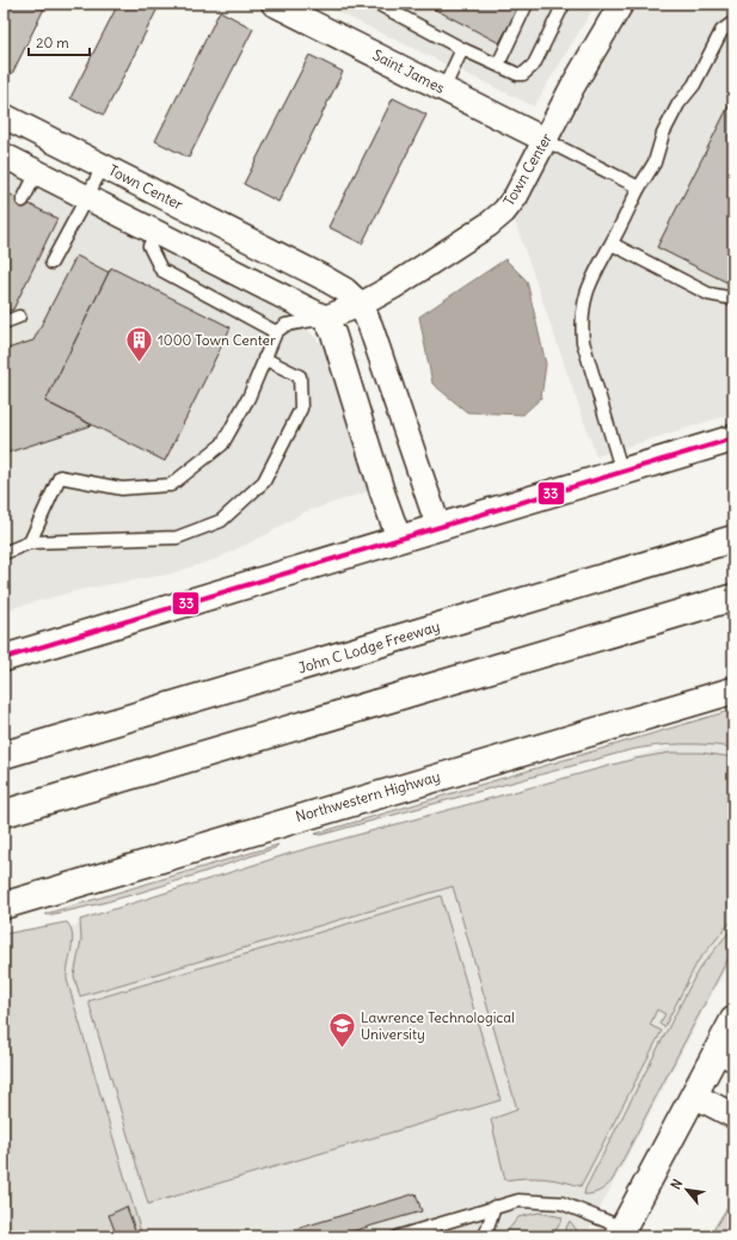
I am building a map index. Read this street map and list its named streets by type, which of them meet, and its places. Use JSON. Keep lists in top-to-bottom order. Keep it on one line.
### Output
{"streets":{"main road":["John C Lodge Freeway","Northwestern Highway"],"street":["Saint James","Town Center"]},"crossings":[["Saint James","Town Center"]],"places":{"building":["1000 Town Center"],"school or university":["Lawrence Technological University"]},"lines":["transit line 33"],"scale_bar":"20 m","north":"top left"}
